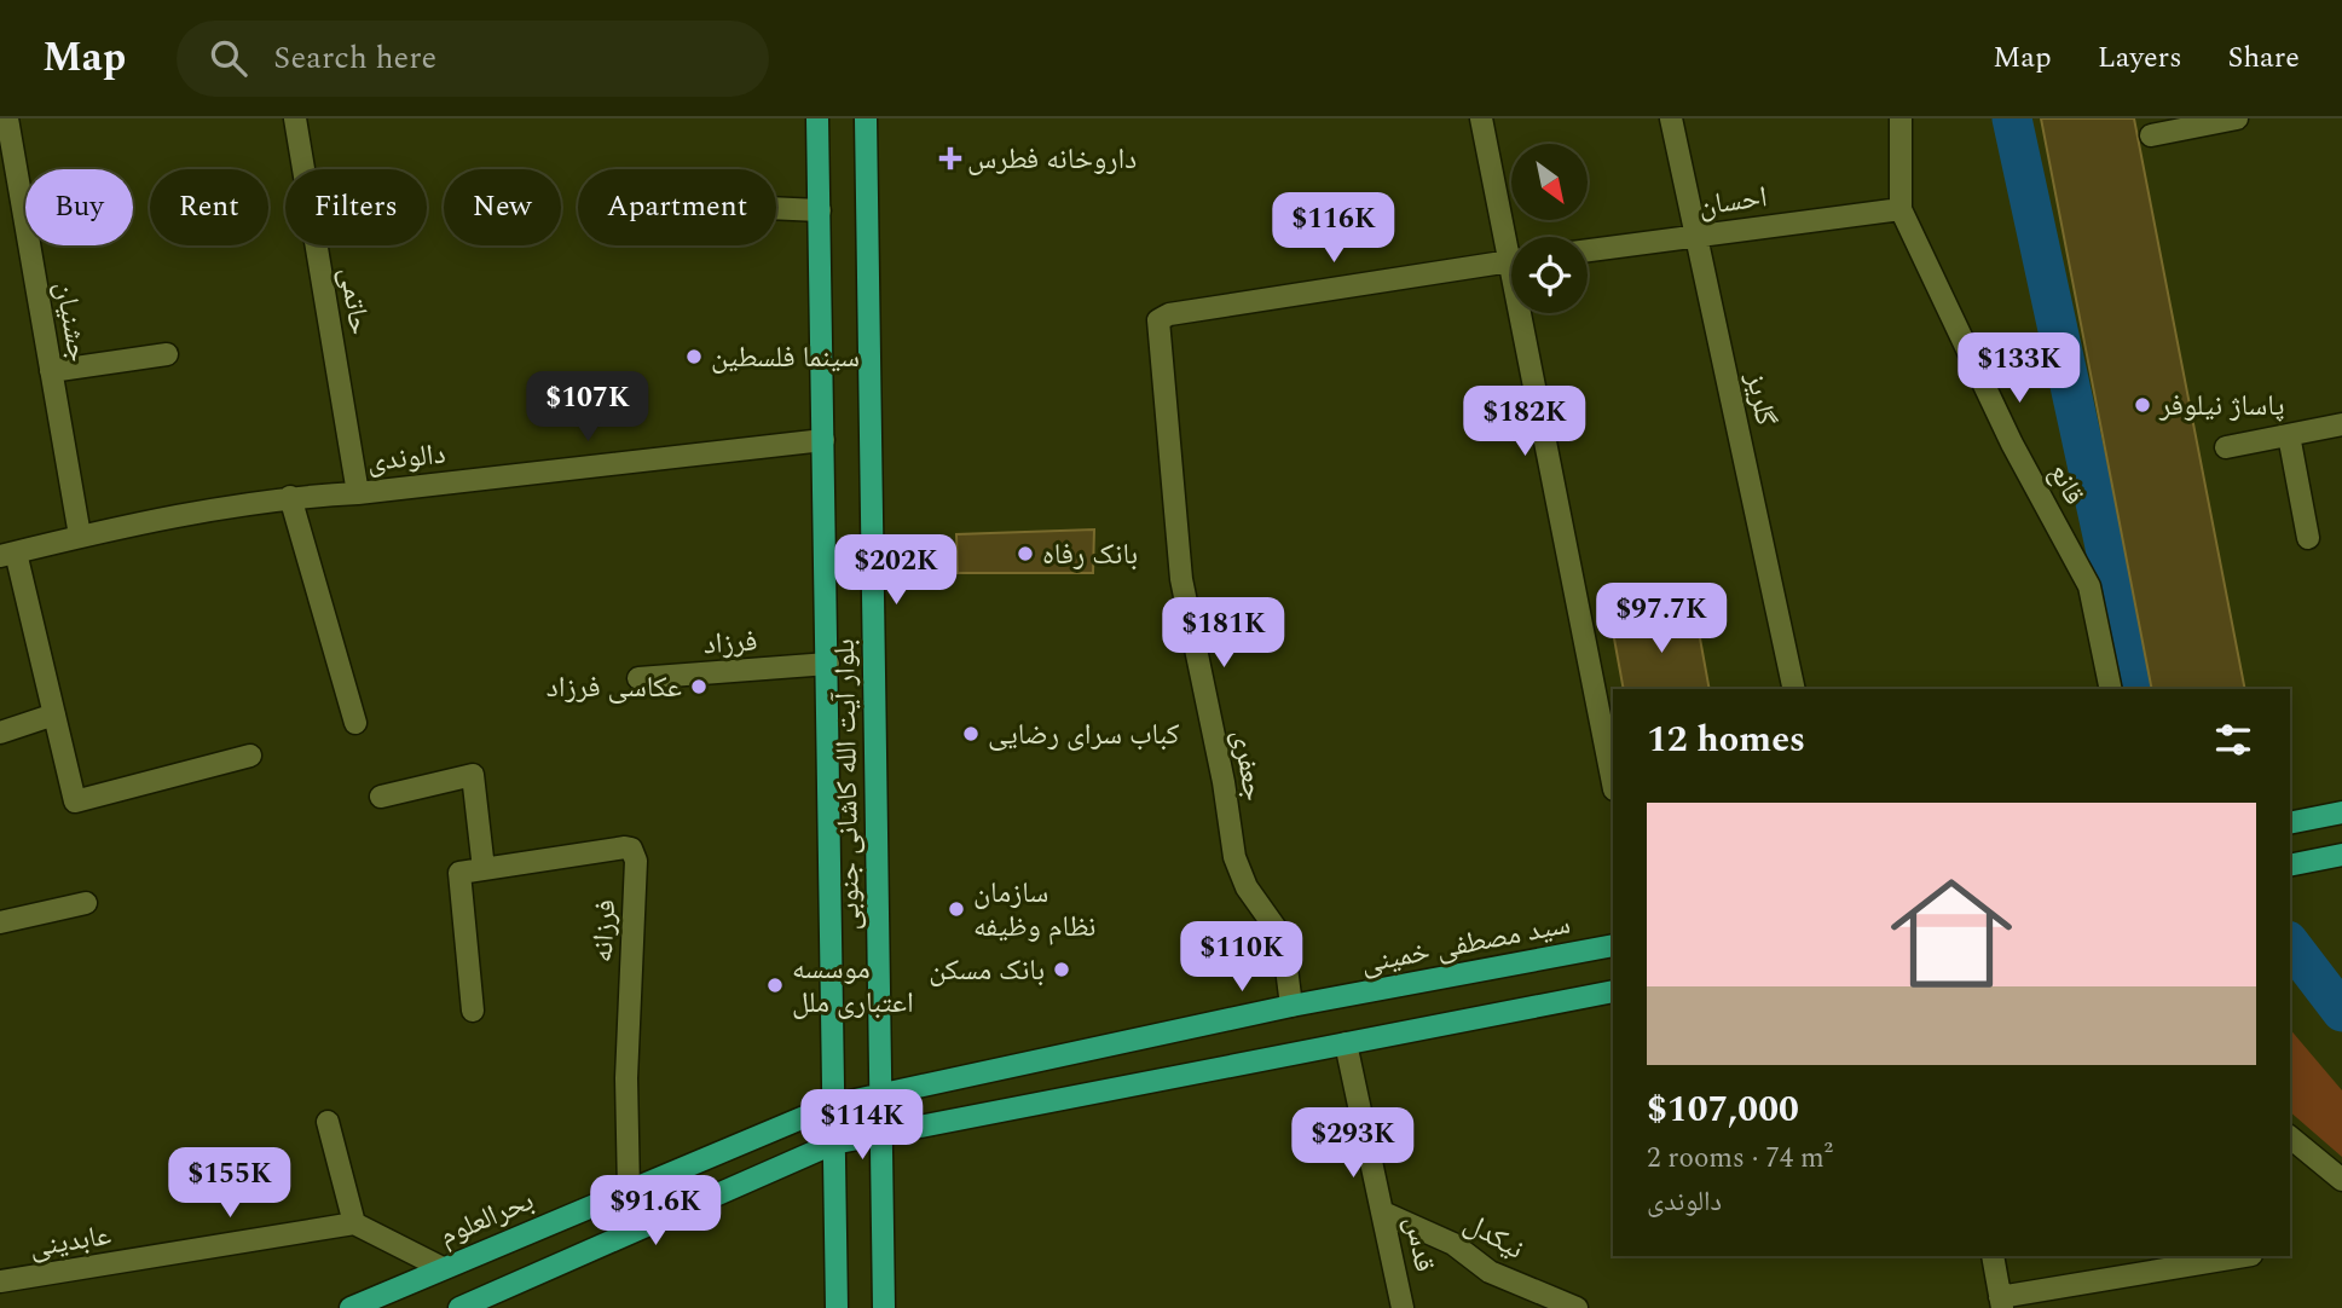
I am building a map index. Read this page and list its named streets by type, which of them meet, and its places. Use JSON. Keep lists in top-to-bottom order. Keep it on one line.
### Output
{"streets":{"main road":["بلوار آیت الله کاشانی جنوبی","سید مصطفی خمینی","بحرالعلوم"],"street":["احسان","حاتمی","جشنیان","گلریز","دالوندی","قانع","فرزاد","جعفری","فرزانه","نیکدل","عابدینی","قدس"]},"crossings":[["احسان","گلریز"],["احسان","قانع"],["حاتمی","دالوندی"],["جشنیان","دالوندی"],["دالوندی","بلوار آیت الله کاشانی جنوبی"],["فرزاد","بلوار آیت الله کاشانی جنوبی"],["جعفری","سید مصطفی خمینی"],["بلوار آیت الله کاشانی جنوبی","سید مصطفی خمینی"],["بلوار آیت الله کاشانی جنوبی","بحرالعلوم"],["فرزانه","بحرالعلوم"],["سید مصطفی خمینی","بحرالعلوم"],["نیکدل","قدس"]],"places":{"health":["داروخانه فطرس"],"other":["سینما فلسطین","پاساژ نیلوفر","بانک رفاه","عکاسی فرزاد","کباب سرای رضایی","سازمان نظام وظیفه","بانک مسکن","موسسه اعتباری ملل"]},"north":"bottom right","page":{"header":"Map","search":"Search here","nav":["Map","Layers","Share"],"chip":["Buy","Rent","Filters","New","Apartment"],"price":["$116K","$133K","$107K","$182K","$202K","$97.7K","$181K","$110K","$114K","$293K","$155K","$91.6K"],"heading":"12 homes","list":[{"name":"$107,000","note":"2 rooms · 74 m² · دالوندی"}]}}
